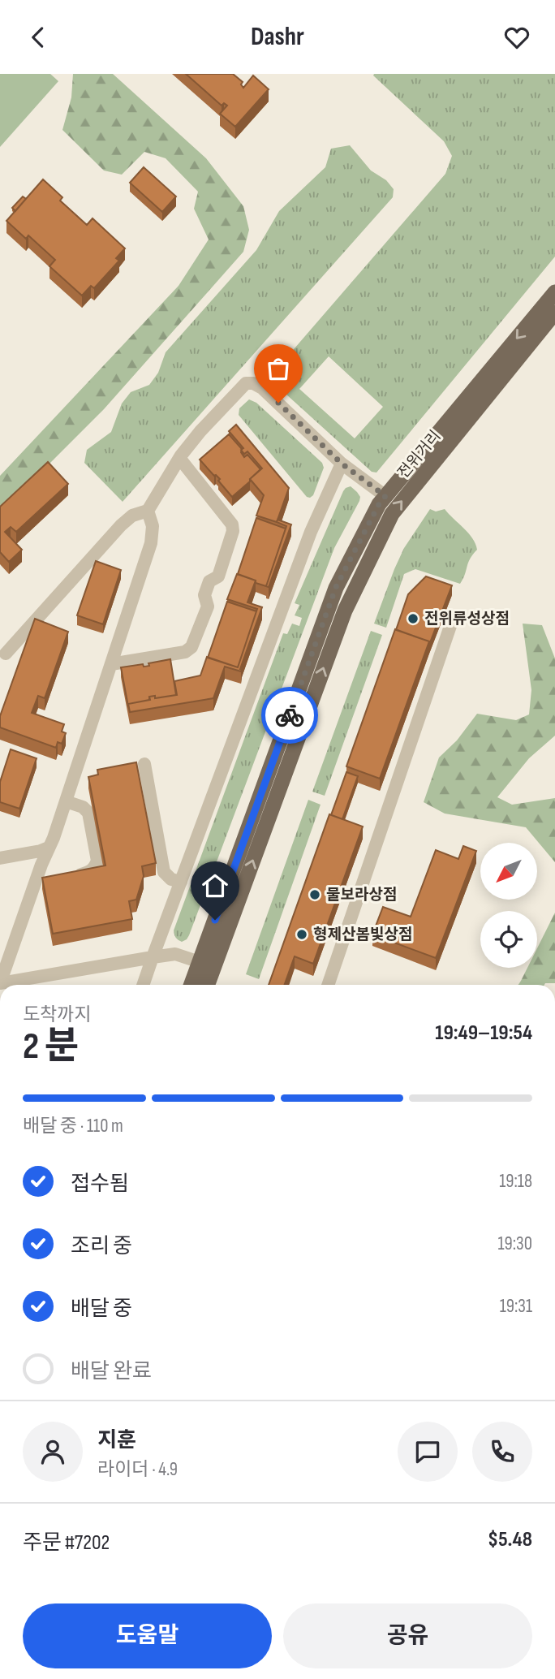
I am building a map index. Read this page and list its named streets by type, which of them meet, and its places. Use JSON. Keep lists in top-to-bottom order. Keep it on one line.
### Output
{"streets":{"main road":["전위거리"]},"places":["전위류성상점","물보라상점","형제산봄빛상점"],"north":"bottom left","page":{"header":"Dashr","heading":["2 분","도착까지","19:49–19:54"],"panel":["지훈","라이더 · 4.9","주문 #7202","$5.48"],"bar":"배달 중 · 110 m","list":[["접수됨","19:18"],["조리 중","19:30"],["배달 중","19:31"],"배달 완료"],"buttons":["도움말","공유"]}}
